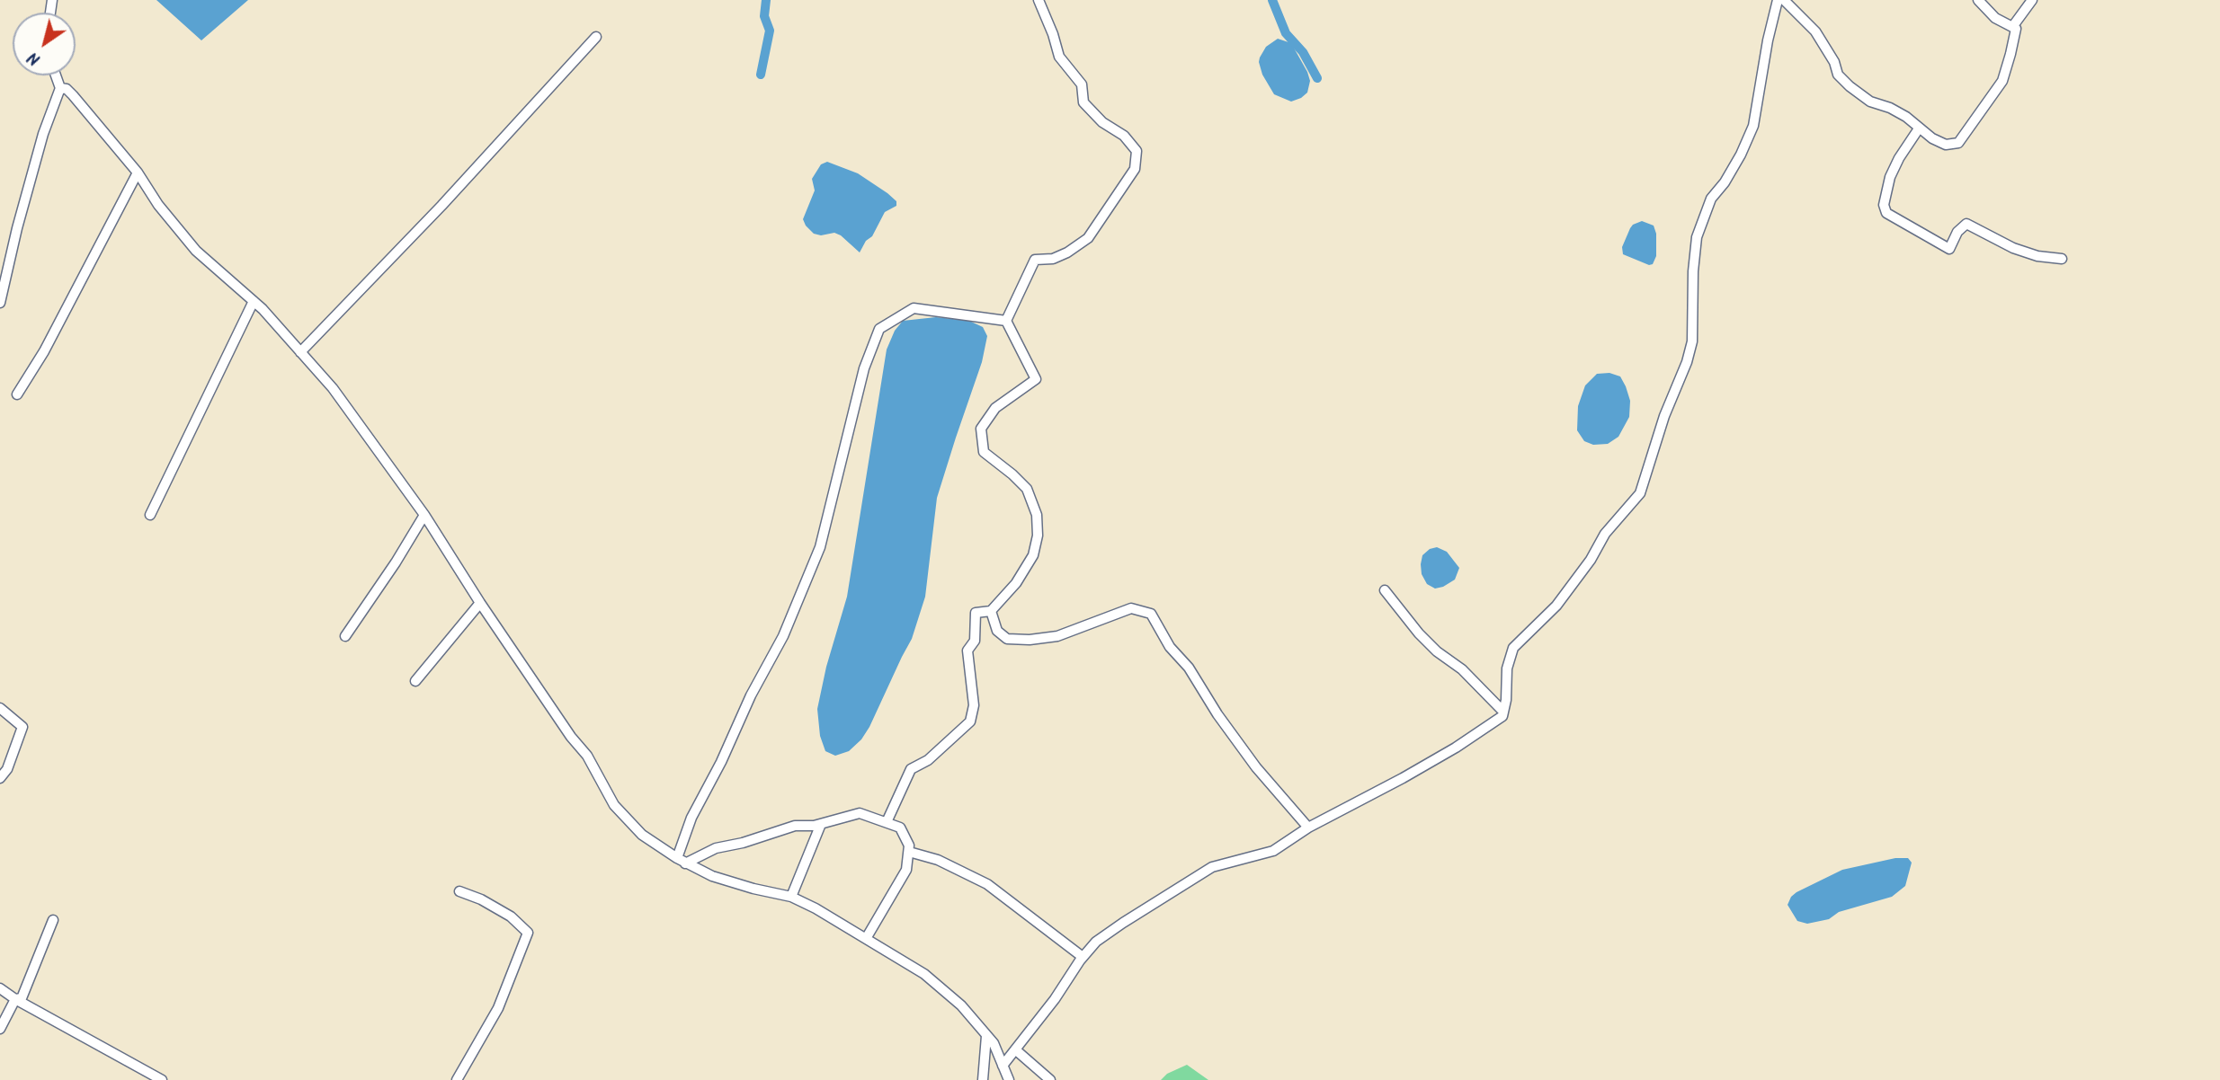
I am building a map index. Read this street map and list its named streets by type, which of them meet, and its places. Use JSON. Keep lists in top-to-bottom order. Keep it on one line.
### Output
{"north":"bottom left"}
